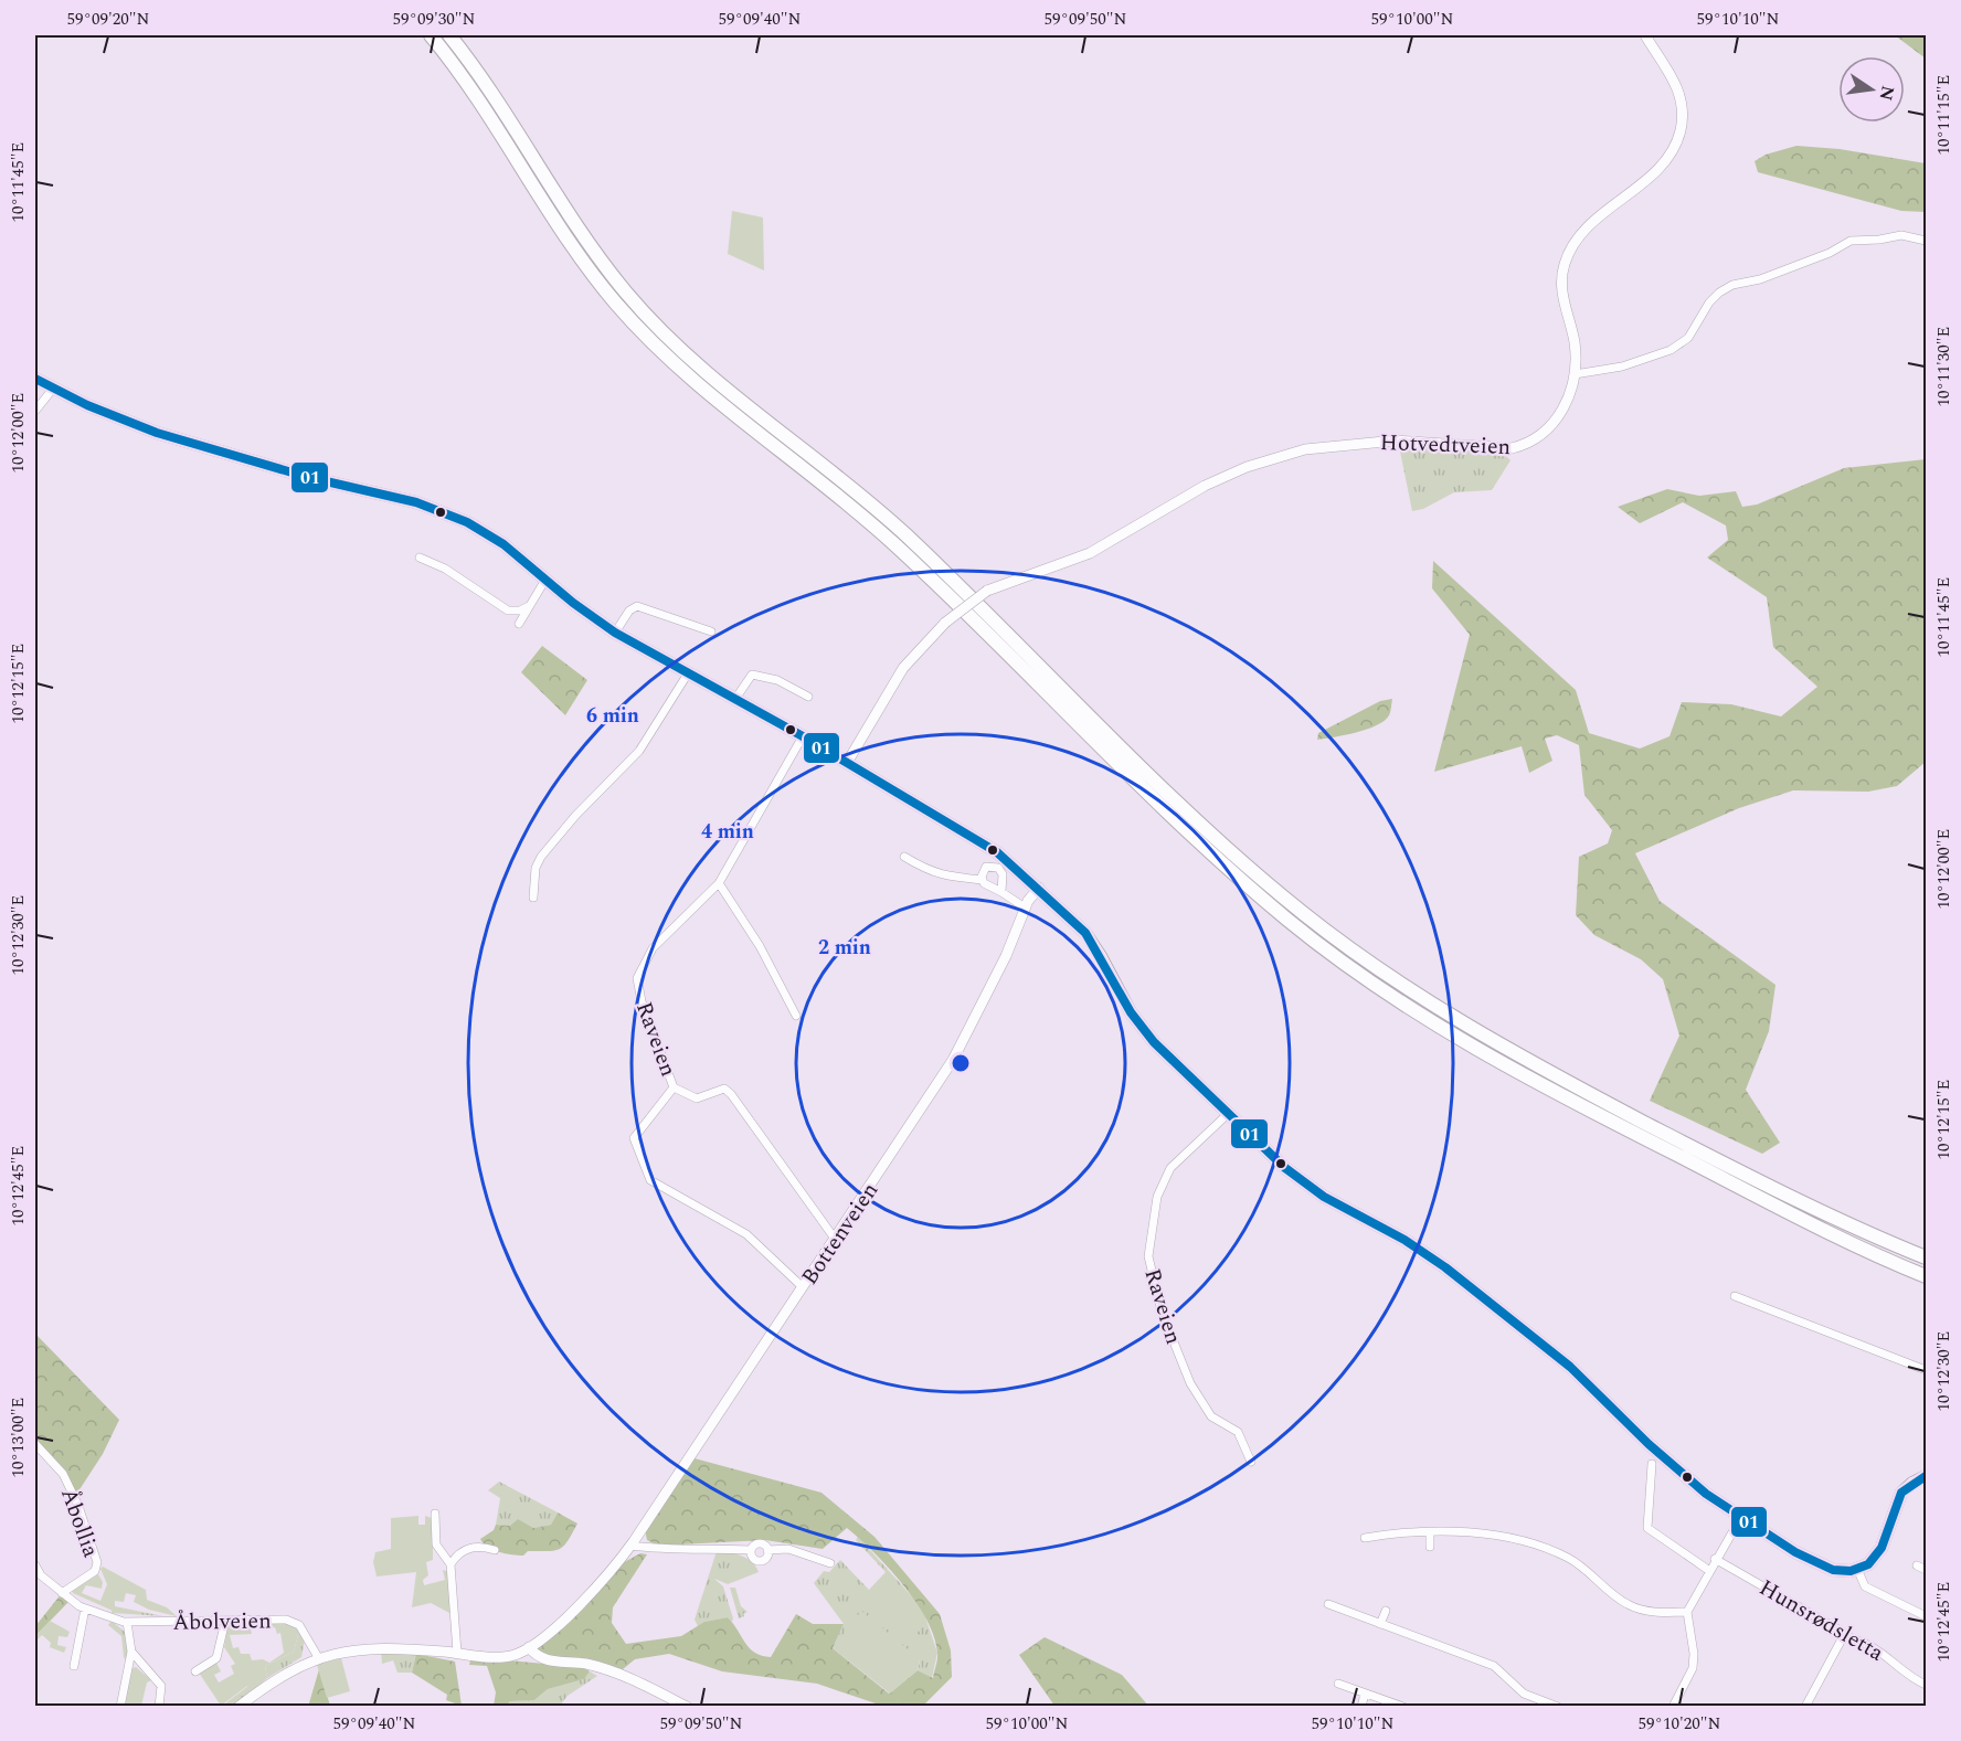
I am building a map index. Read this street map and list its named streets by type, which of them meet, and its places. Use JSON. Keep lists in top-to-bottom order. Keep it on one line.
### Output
{"streets":{"main road":["Hotvedtveien","Bottenveien"],"street":["Raveien","Åbollia","Hunsrødsletta","Åbolveien"]},"crossings":[["Raveien","Bottenveien"],["Åbollia","Åbolveien"]],"lines":["transit line 01"],"north":"right","coordinates":["59°09'20\"N","59°09'30\"N","59°09'40\"N","59°09'50\"N","59°10'00\"N","59°10'10\"N","10°11'15\"E","10°11'45\"E","10°11'30\"E","10°12'00\"E","10°12'15\"E","10°12'30\"E","10°12'45\"E","10°13'00\"E","59°10'20\"N"],"rings":["6 min","4 min","2 min"]}
